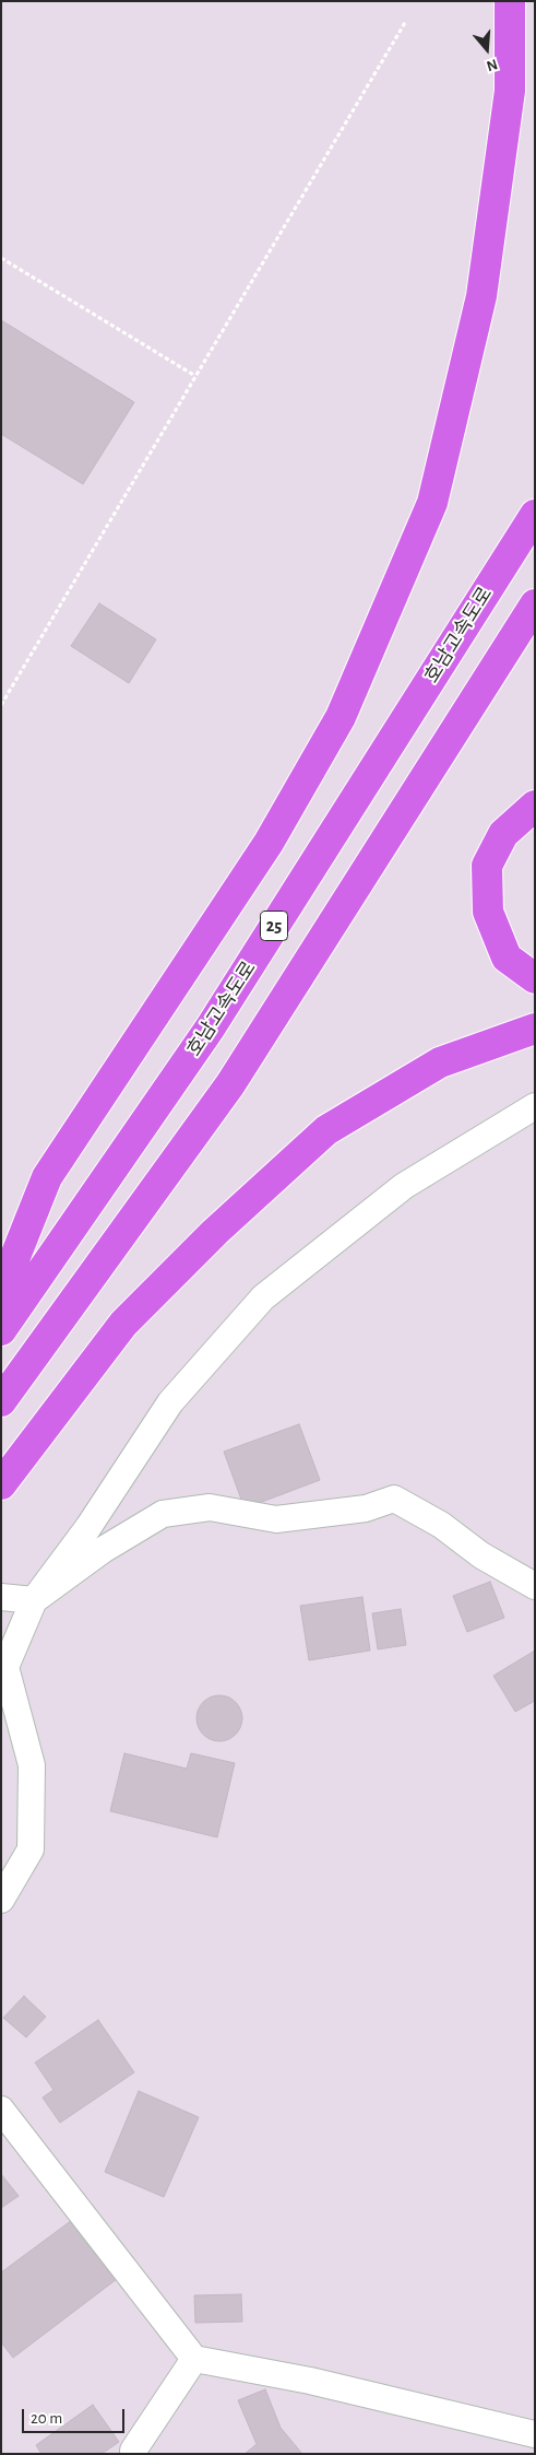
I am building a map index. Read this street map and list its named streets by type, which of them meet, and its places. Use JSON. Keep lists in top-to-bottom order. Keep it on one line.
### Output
{"streets":{"highway":["호남고속도로","25"]},"scale_bar":"20 m","north":"bottom"}
